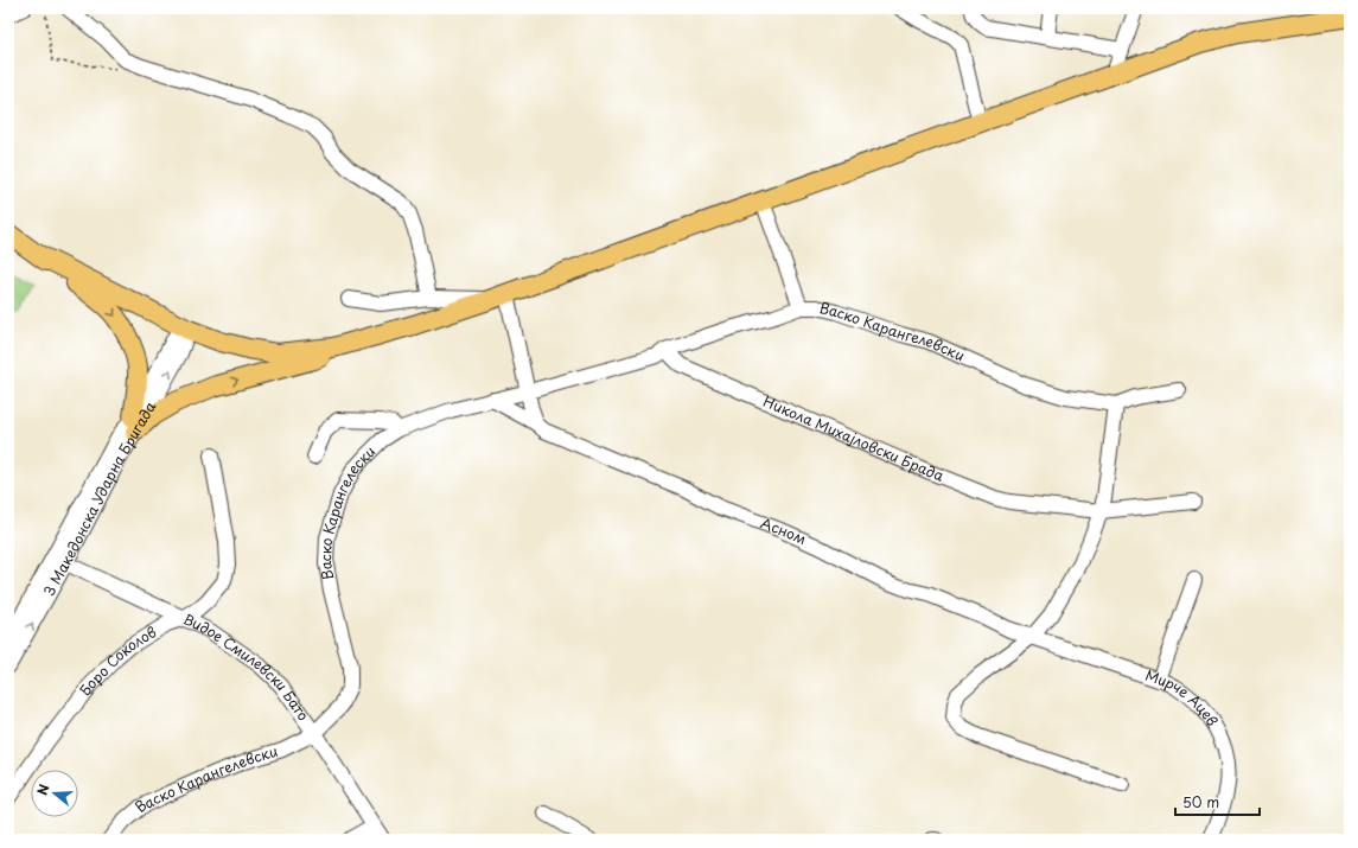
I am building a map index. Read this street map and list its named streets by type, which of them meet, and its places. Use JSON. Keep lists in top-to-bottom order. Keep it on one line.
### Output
{"streets":{"street":["Васко Карангелевски","Никола Михајловски Брада","3 Македонска Ударна Бригада","Васко Карангелески","Асном","Боро Соколов","Видое Смилевски Бато","Мирче Ацев"]},"crossings":[["Васко Карангелевски","Никола Михајловски Брада"],["Васко Карангелевски","Васко Карангелески"],["Васко Карангелевски","Видое Смилевски Бато"],["3 Македонска Ударна Бригада","Видое Смилевски Бато"],["Васко Карангелески","Асном"],["Васко Карангелески","Видое Смилевски Бато"],["Асном","Мирче Ацев"],["Боро Соколов","Видое Смилевски Бато"]],"scale_bar":"50 m","north":"left"}
